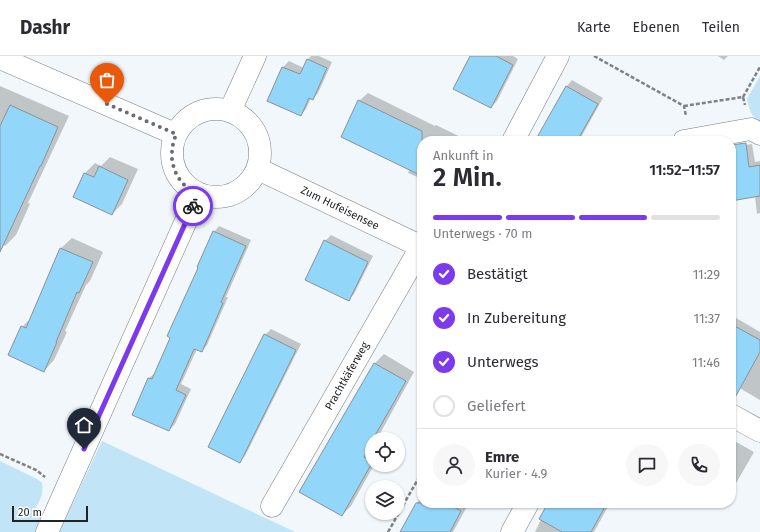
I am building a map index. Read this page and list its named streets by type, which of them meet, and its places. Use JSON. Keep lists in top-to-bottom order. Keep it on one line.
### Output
{"streets":{"street":["Zum Hufeisensee","Prachtkäferweg"]},"scale_bar":"20 m","page":{"header":"Dashr","nav":["Karte","Ebenen","Teilen"],"heading":["2 Min.","Ankunft in","11:52–11:57"],"panel":["Emre","Kurier · 4.9"],"bar":"Unterwegs · 70 m","list":[["Bestätigt","11:29"],["In Zubereitung","11:37"],["Unterwegs","11:46"],"Geliefert"],"scale":"20 m"}}
